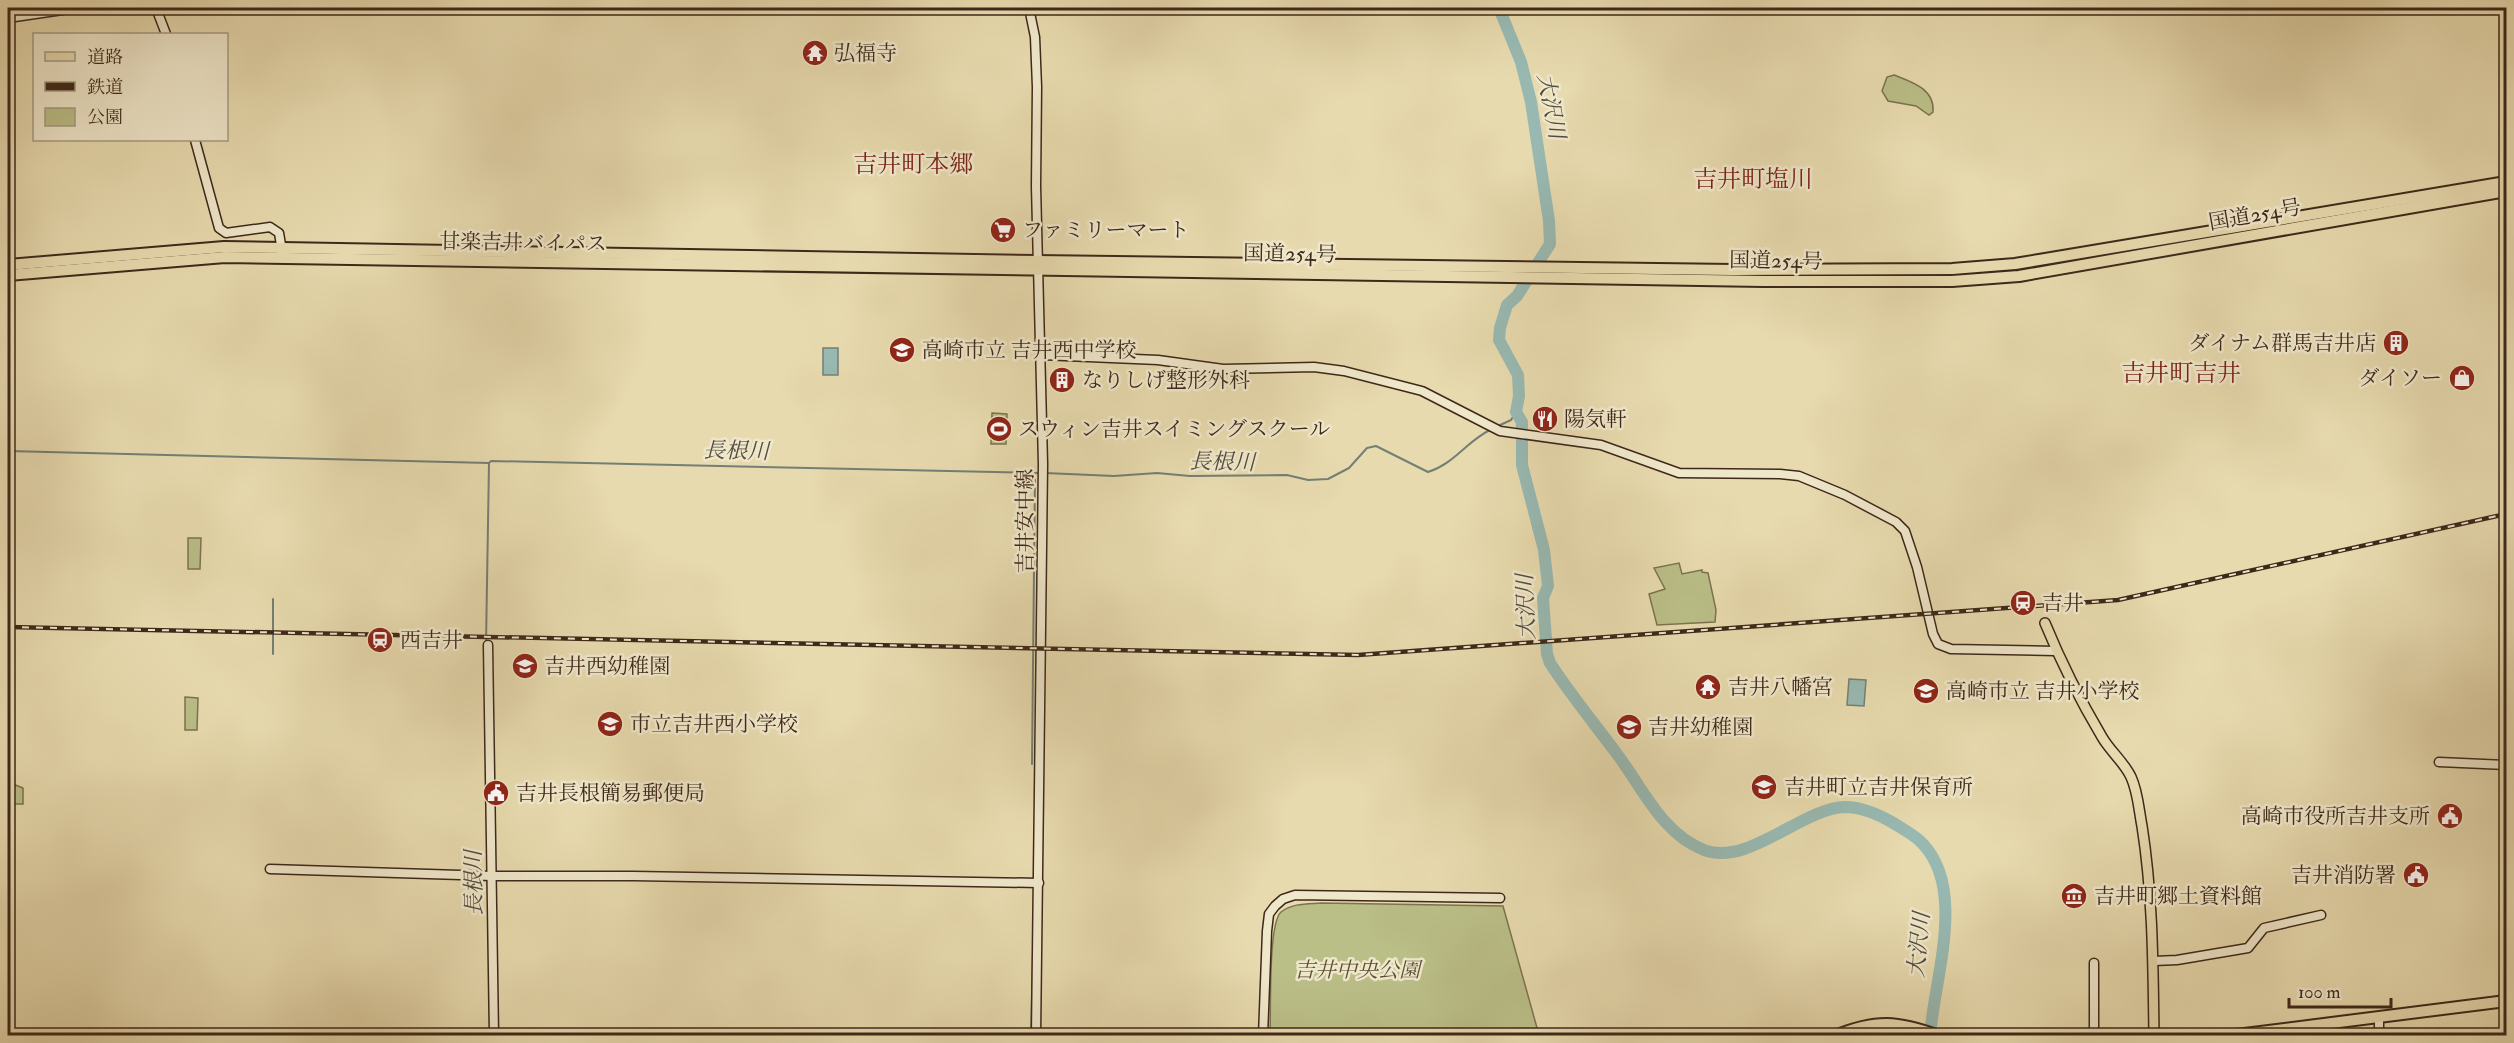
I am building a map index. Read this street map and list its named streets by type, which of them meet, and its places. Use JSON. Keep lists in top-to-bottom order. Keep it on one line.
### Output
{"streets":{"highway":["国道254号","甘楽吉井バイパス"],"street":["吉井安中線"]},"crossings":[["国道254号","甘楽吉井バイパス"],["国道254号","吉井安中線"],["甘楽吉井バイパス","吉井安中線"]],"districts":["吉井町本郷","吉井町塩川","吉井町吉井"],"water":["大沢川","長根川"],"parks":["吉井中央公園"],"places":{"temple":["弘福寺","吉井八幡宮"],"supermarket":["ファミリーマート"],"building":["ダイナム群馬吉井店","なりしげ整形外科"],"school or university":["高崎市立 吉井西中学校","吉井西幼稚園","高崎市立 吉井小学校","市立吉井西小学校","吉井幼稚園","吉井町立吉井保育所"],"shop":["ダイソー"],"restaurant":["陽気軒"],"sports":["スウィン吉井スイミングスクール"],"station":["吉井","西吉井"],"public building":["吉井長根簡易郵便局","高崎市役所吉井支所","吉井消防署"],"museum":["吉井町郷土資料館"]},"legend":["道路","鉄道","公園"],"scale_bar":"100 m"}
